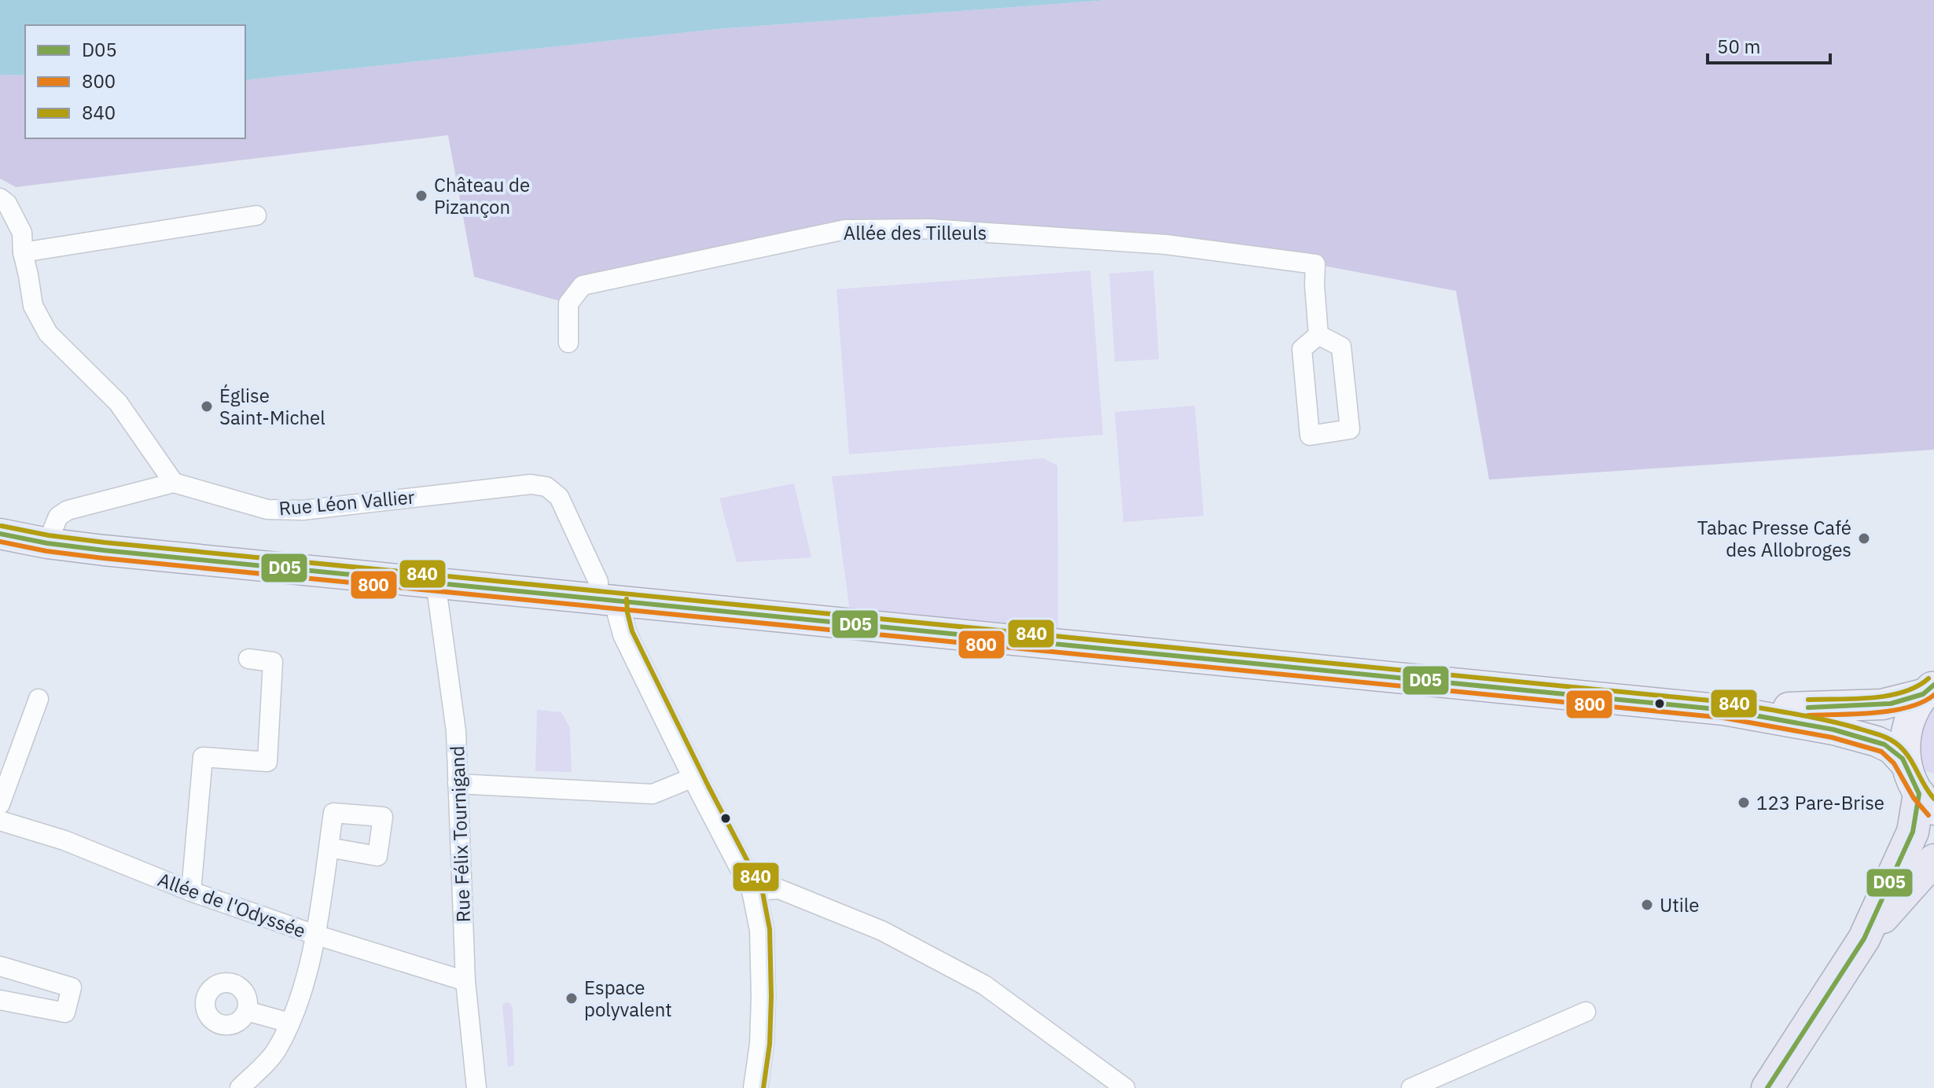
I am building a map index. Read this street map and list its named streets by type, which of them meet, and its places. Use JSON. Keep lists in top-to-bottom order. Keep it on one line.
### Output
{"streets":{"street":["Allée des Tilleuls","Rue Léon Vallier","Rue Félix Tournigand","Allée de l'Odyssée"]},"crossings":[["Rue Félix Tournigand","Allée de l'Odyssée"]],"places":["Château de Pizançon","Église Saint-Michel","Tabac Presse Café des Allobroges","123 Pare-Brise","Utile","Espace polyvalent"],"lines":["transit line 840","transit line D05","transit line 800"],"legend":["D05","800","840"],"scale_bar":"50 m"}
